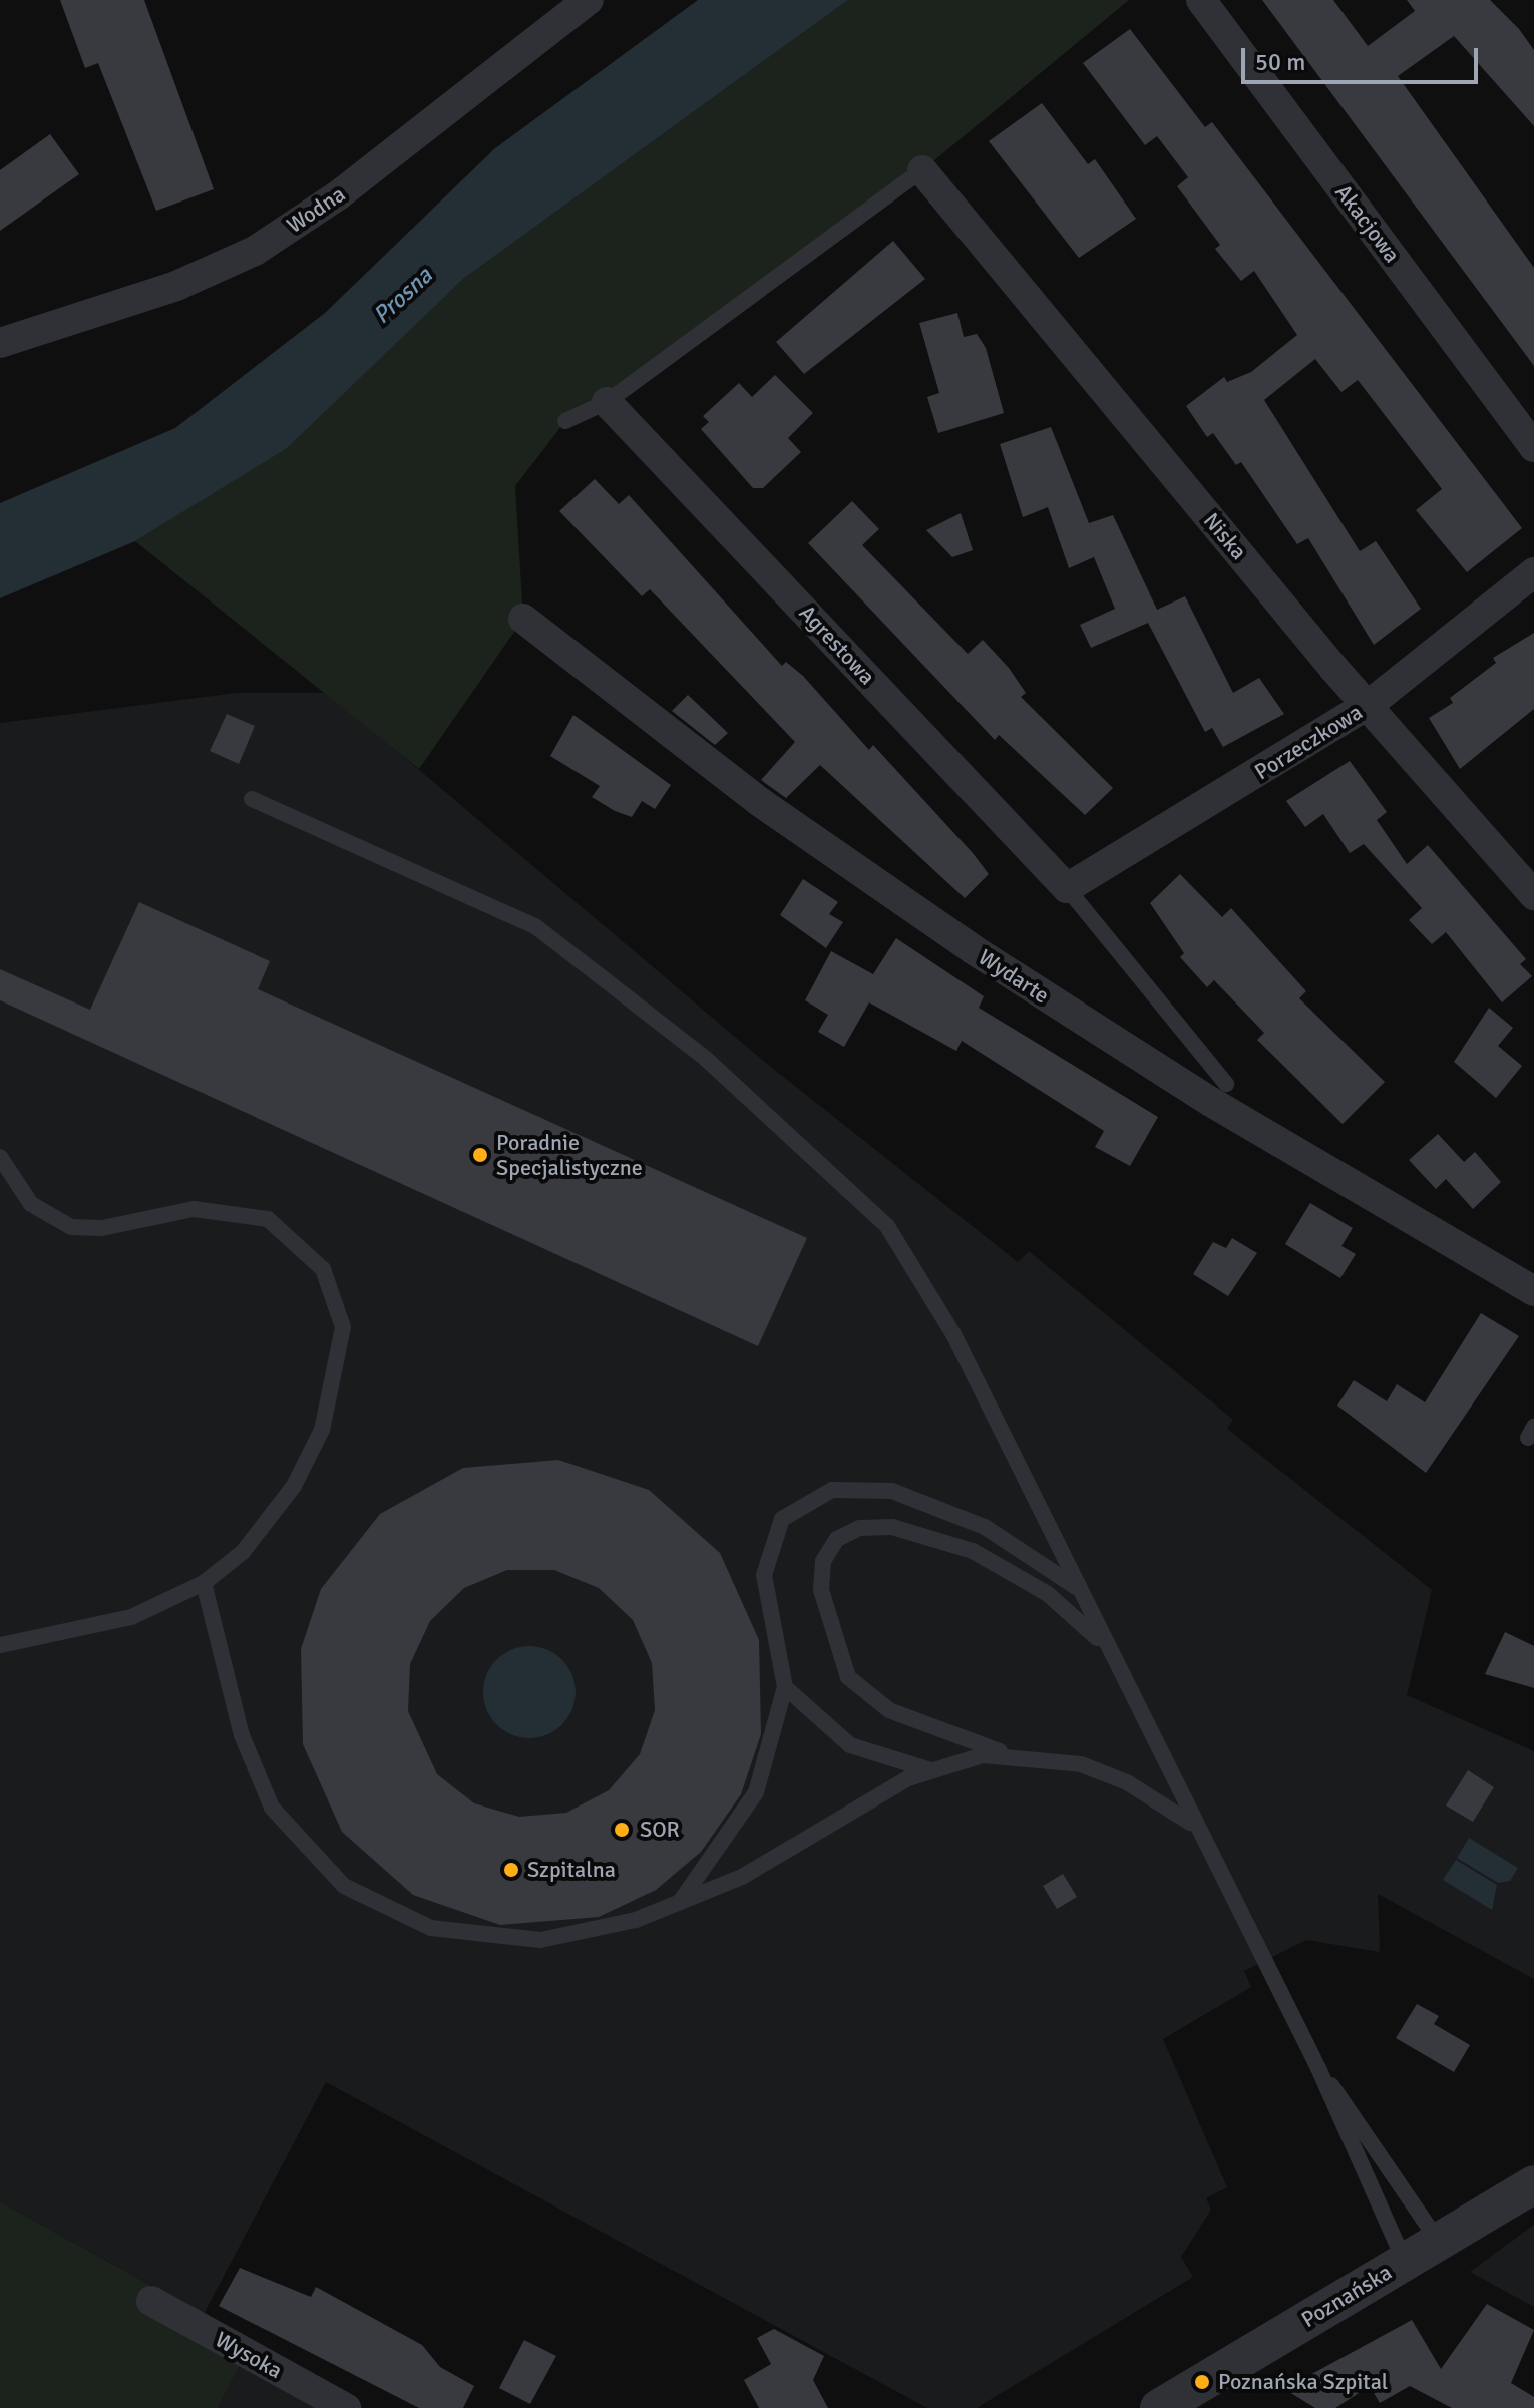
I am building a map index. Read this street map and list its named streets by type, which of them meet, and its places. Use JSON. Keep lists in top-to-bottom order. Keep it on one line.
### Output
{"streets":{"street":["Wodna","Akacjowa","Niska","Agrestowa","Porzeczkowa","Wydarte","Poznańska","Wysoka"]},"crossings":[["Niska","Porzeczkowa"],["Agrestowa","Porzeczkowa"]],"water":["Prosna"],"places":["Poradnie Specjalistyczne","SOR","Szpitalna","Poznańska Szpital"],"scale_bar":"50 m"}
